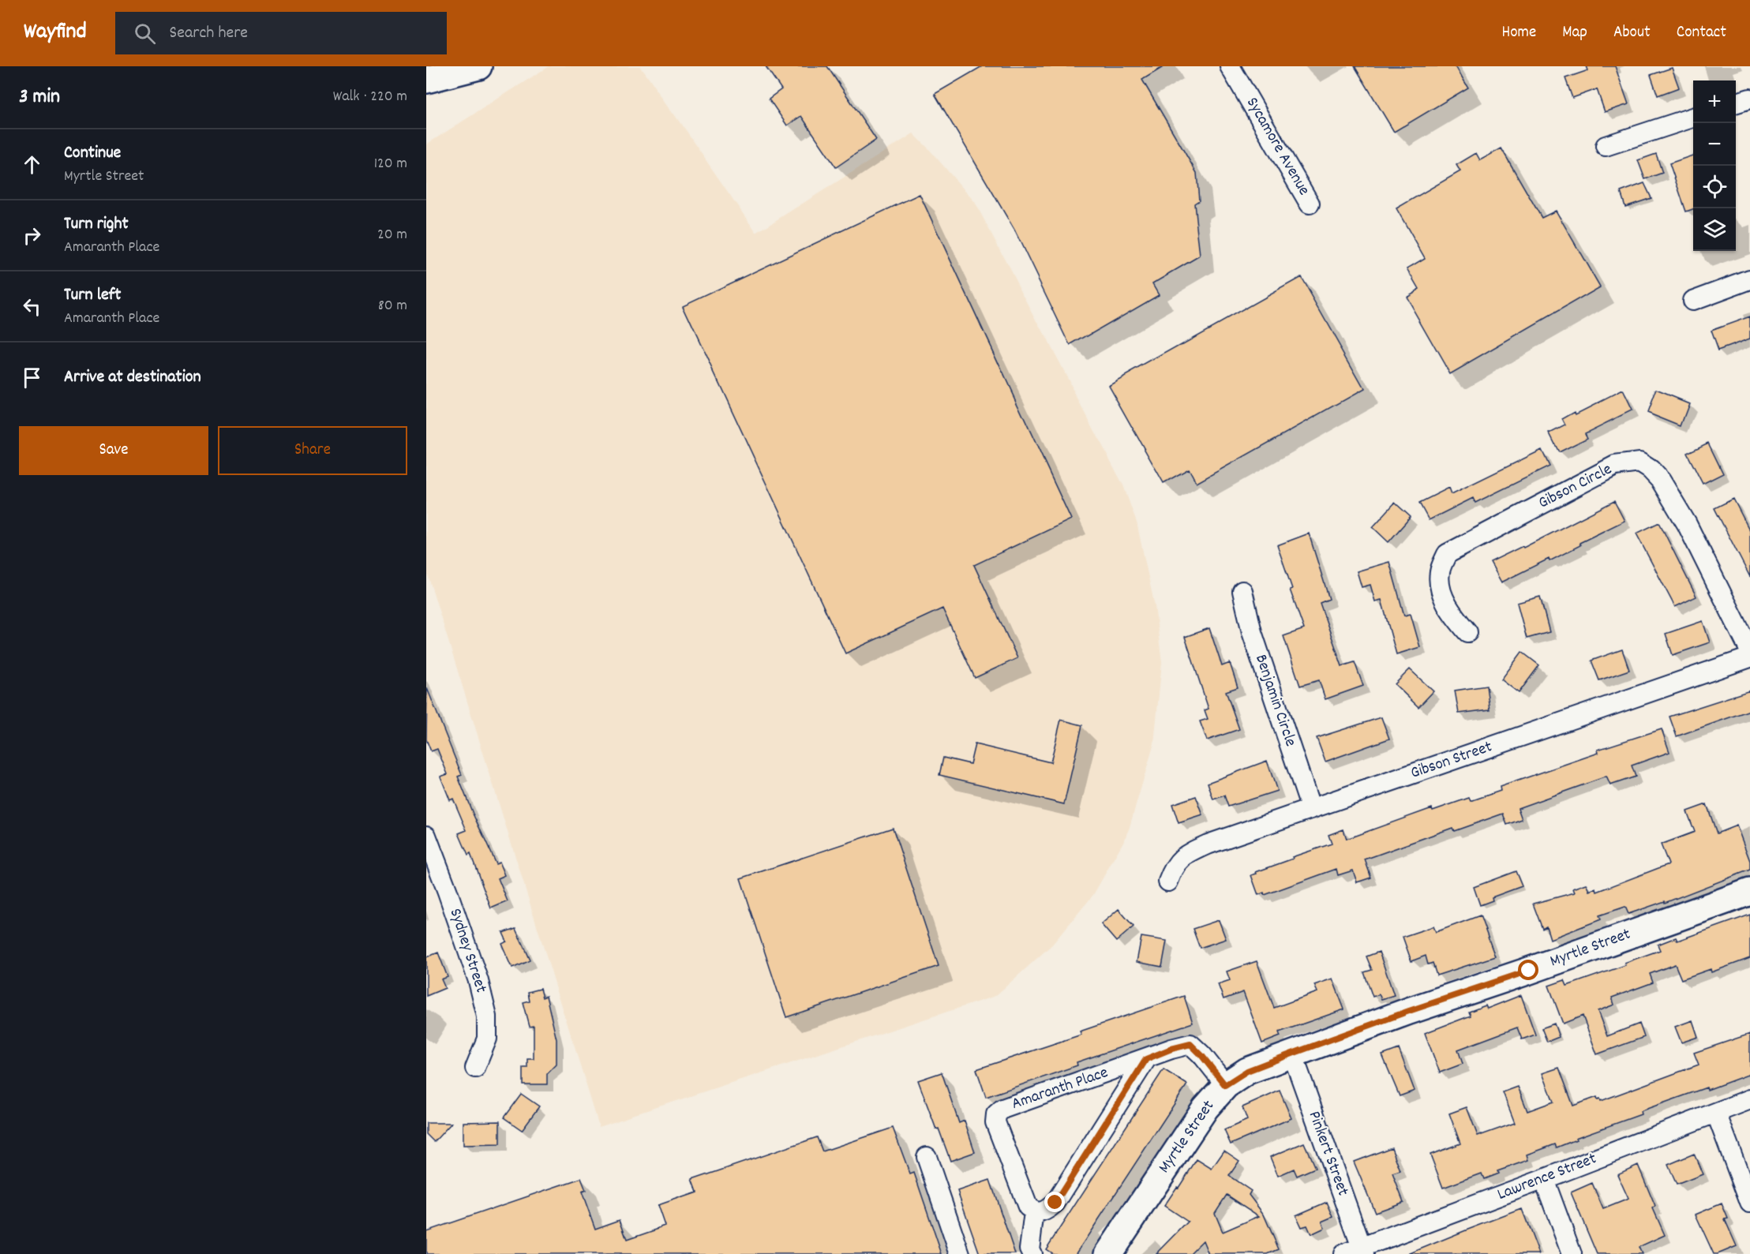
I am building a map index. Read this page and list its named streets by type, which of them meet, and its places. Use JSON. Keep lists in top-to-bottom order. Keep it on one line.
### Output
{"streets":{"street":["Sycamore Avenue","Gibson Circle","Benjamin Circle","Gibson Street","Myrtle Street","Sydney Street","Amaranth Place","Pinkert Street","Lawrence Street"]},"crossings":[["Benjamin Circle","Gibson Street"],["Myrtle Street","Amaranth Place"],["Myrtle Street","Pinkert Street"],["Pinkert Street","Lawrence Street"]],"page":{"header":"Wayfind","search":"Search here","nav":["Home","Map","About","Contact"],"heading":["3 min","Walk · 220 m"],"map_buttons":["+","−"],"list":[["Continue","Myrtle Street","120 m"],["Turn right","Amaranth Place","20 m"],["Turn left","Amaranth Place","80 m"],"Arrive at destination"],"buttons":["Save","Share"]}}
